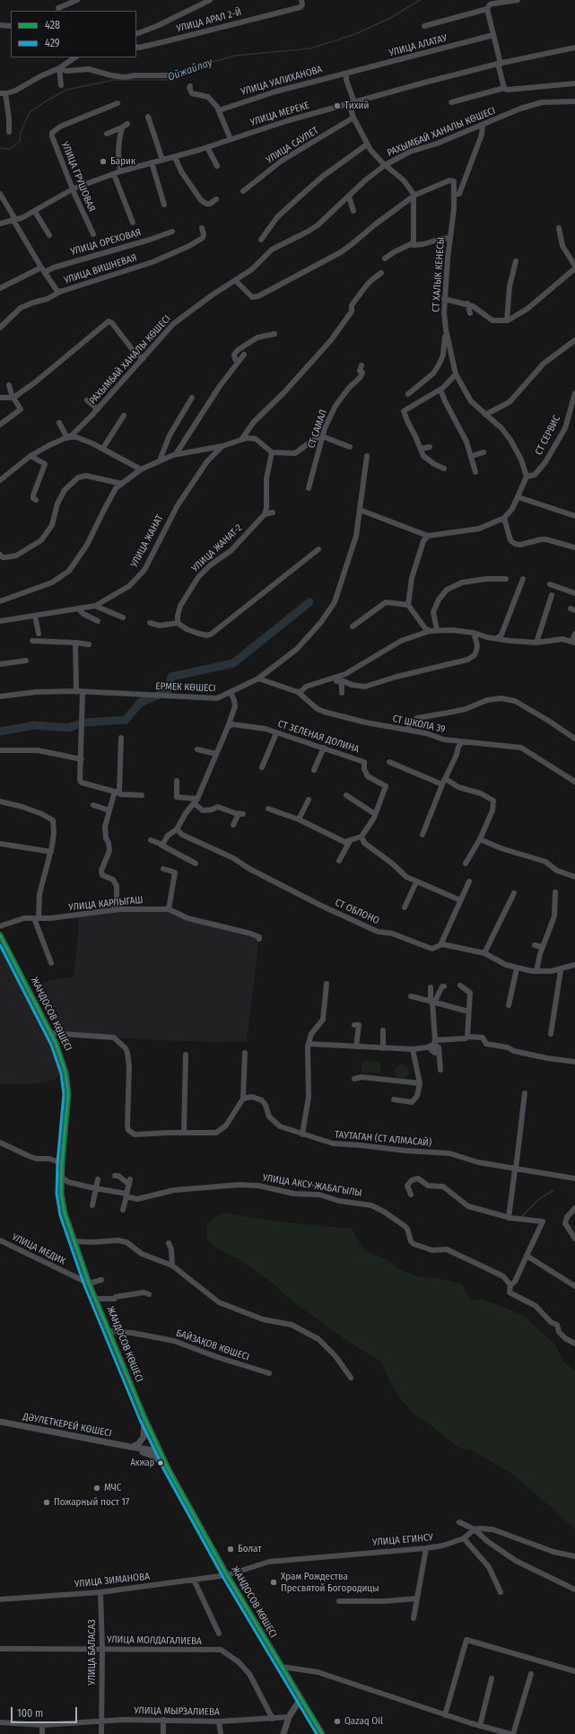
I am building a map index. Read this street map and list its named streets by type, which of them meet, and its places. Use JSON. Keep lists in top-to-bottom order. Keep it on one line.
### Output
{"streets":{"main road":["ЖАНДОСОВ КӨШЕСІ","ДӘУЛЕТКЕРЕЙ КӨШЕСІ"],"street":["УЛИЦА АРАЛ 2-Й","УЛИЦА АЛАТАУ","УЛИЦА УАЛИХАНОВА","УЛИЦА МЕРЕКЕ","РАХЫМБАЙ ХАНАЛЫ КӨШЕСІ","УЛИЦА САУЛЕТ","УЛИЦА ГРУШОВАЯ","УЛИЦА ОРЕХОВАЯ","УЛИЦА ВИШНЕВАЯ","СТ ХАЛЫК КЕНЕСЫ","СТ САМАЛ","СТ СЕРВИС","УЛИЦА ЖАНАТ","УЛИЦА ЖАНАТ-2","ЕРМЕК КӨШЕСІ","СТ ШКОЛА 39","СТ ЗЕЛЕНАЯ ДОЛИНА","УЛИЦА КАРЛЫГАШ","СТ ОБЛОНО","ТАУТАГАН (СТ АЛМАСАЙ)","УЛИЦА АКСУ-ЖАБАГЫЛЫ","УЛИЦА МЕДИК","БАЙЗАҚОВ КӨШЕСІ","УЛИЦА ЕГИНСУ","УЛИЦА ЗИМАНОВА","УЛИЦА МОЛДАГАЛИЕВА","УЛИЦА БАЛАСАЗ","УЛИЦА МЫРЗАЛИЕВА"]},"crossings":[["УЛИЦА АЛАТАУ","УЛИЦА УАЛИХАНОВА"],["УЛИЦА МЕРЕКЕ","УЛИЦА ГРУШОВАЯ"],["РАХЫМБАЙ ХАНАЛЫ КӨШЕСІ","СТ ХАЛЫК КЕНЕСЫ"],["СТ ХАЛЫК КЕНЕСЫ","СТ СЕРВИС"],["ЕРМЕК КӨШЕСІ","СТ ШКОЛА 39"],["ЖАНДОСОВ КӨШЕСІ","УЛИЦА АКСУ-ЖАБАГЫЛЫ"],["ЖАНДОСОВ КӨШЕСІ","УЛИЦА МЕДИК"],["ЖАНДОСОВ КӨШЕСІ","БАЙЗАҚОВ КӨШЕСІ"],["ЖАНДОСОВ КӨШЕСІ","УЛИЦА ЕГИНСУ"],["ЖАНДОСОВ КӨШЕСІ","УЛИЦА ЗИМАНОВА"],["УЛИЦА ЕГИНСУ","УЛИЦА ЗИМАНОВА"],["УЛИЦА ЗИМАНОВА","УЛИЦА БАЛАСАЗ"],["УЛИЦА МОЛДАГАЛИЕВА","УЛИЦА БАЛАСАЗ"],["УЛИЦА МОЛДАГАЛИЕВА","УЛИЦА МЫРЗАЛИЕВА"],["УЛИЦА БАЛАСАЗ","УЛИЦА МЫРЗАЛИЕВА"]],"water":["Ойжайлау"],"places":["Тихий","Барик","Акжар","МЧС","Пожарный пост 17","Болат","Храм Рождества Пресвятой Богородицы","Qazaq Oil"],"lines":["transit line 428","transit line 429"],"legend":["428","429"],"scale_bar":"100 m"}
